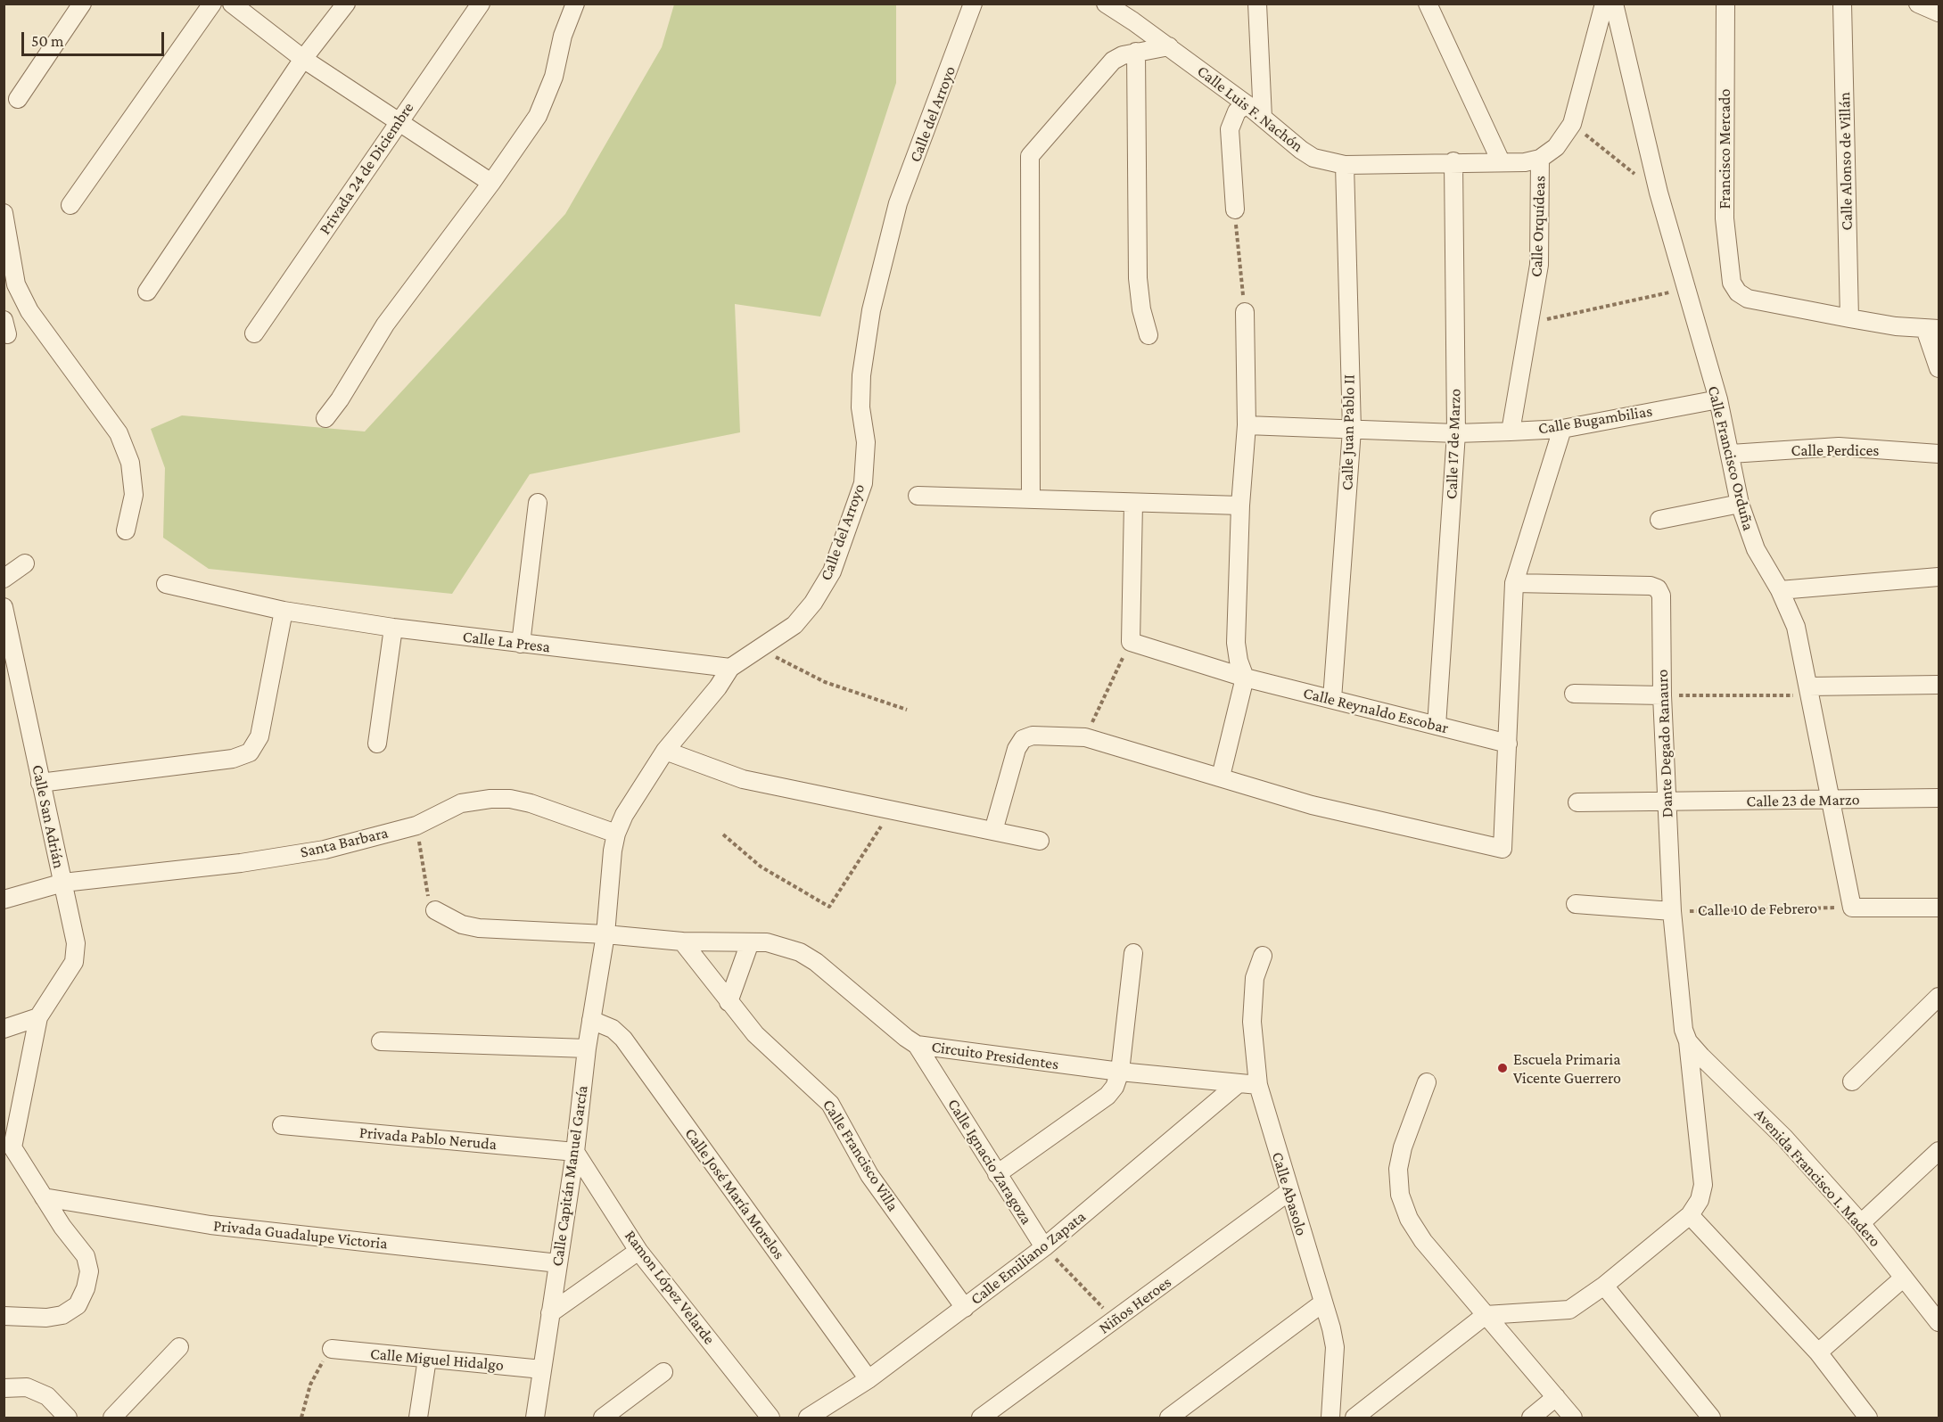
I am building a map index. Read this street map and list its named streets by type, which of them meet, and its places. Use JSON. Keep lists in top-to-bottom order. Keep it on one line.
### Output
{"streets":{"street":["Calle Luis F. Nachón","Calle del Arroyo","Francisco Mercado","Calle Alonso de Villán","Privada 24 de Diciembre","Calle Orquídeas","Calle Bugambilias","Calle Juan Pablo II","Calle 17 de Marzo","Calle Perdices","Calle Francisco Orduña","Calle La Presa","Calle Reynaldo Escobar","Dante Degado Ranauro","Calle 23 de Marzo","Calle San Adrián","Santa Barbara","Circuito Presidentes","Privada Pablo Neruda","Calle Francisco Villa","Calle Ignacio Zaragoza","Calle Capitán Manuel García","Avenida Francisco I. Madero","Calle José María Morelos","Calle Abasolo","Privada Guadalupe Victoria","Calle Emiliano Zapata","Ramon López Velarde","Niños Heroes","Calle Miguel Hidalgo"],"path":["Calle 10 de Febrero"]},"crossings":[["Calle Luis F. Nachón","Calle Orquídeas"],["Calle Luis F. Nachón","Calle Juan Pablo II"],["Calle Luis F. Nachón","Calle 17 de Marzo"],["Calle del Arroyo","Calle La Presa"],["Calle del Arroyo","Santa Barbara"],["Calle del Arroyo","Circuito Presidentes"],["Calle del Arroyo","Calle Capitán Manuel García"],["Francisco Mercado","Calle Alonso de Villán"],["Calle Orquídeas","Calle Bugambilias"],["Calle Bugambilias","Calle Juan Pablo II"],["Calle Bugambilias","Calle 17 de Marzo"],["Calle Bugambilias","Calle Francisco Orduña"],["Calle Juan Pablo II","Calle Reynaldo Escobar"],["Calle 17 de Marzo","Calle Reynaldo Escobar"],["Calle Perdices","Calle Francisco Orduña"],["Calle Francisco Orduña","Calle 23 de Marzo"],["Calle Francisco Orduña","Calle 10 de Febrero"],["Dante Degado Ranauro","Calle 23 de Marzo"],["Dante Degado Ranauro","Calle 10 de Febrero"],["Dante Degado Ranauro","Avenida Francisco I. Madero"],["Calle San Adrián","Santa Barbara"],["Circuito Presidentes","Calle Francisco Villa"],["Circuito Presidentes","Calle Ignacio Zaragoza"],["Circuito Presidentes","Calle Capitán Manuel García"],["Circuito Presidentes","Calle Abasolo"],["Circuito Presidentes","Calle Emiliano Zapata"],["Privada Pablo Neruda","Calle Capitán Manuel García"],["Privada Pablo Neruda","Ramon López Velarde"],["Calle Francisco Villa","Calle Emiliano Zapata"],["Calle Ignacio Zaragoza","Calle Emiliano Zapata"],["Calle Capitán Manuel García","Calle José María Morelos"],["Calle Capitán Manuel García","Privada Guadalupe Victoria"],["Calle Capitán Manuel García","Ramon López Velarde"],["Calle Capitán Manuel García","Calle Miguel Hidalgo"],["Calle José María Morelos","Calle Emiliano Zapata"],["Calle Abasolo","Niños Heroes"]],"places":["Escuela Primaria Vicente Guerrero"],"scale_bar":"50 m"}
